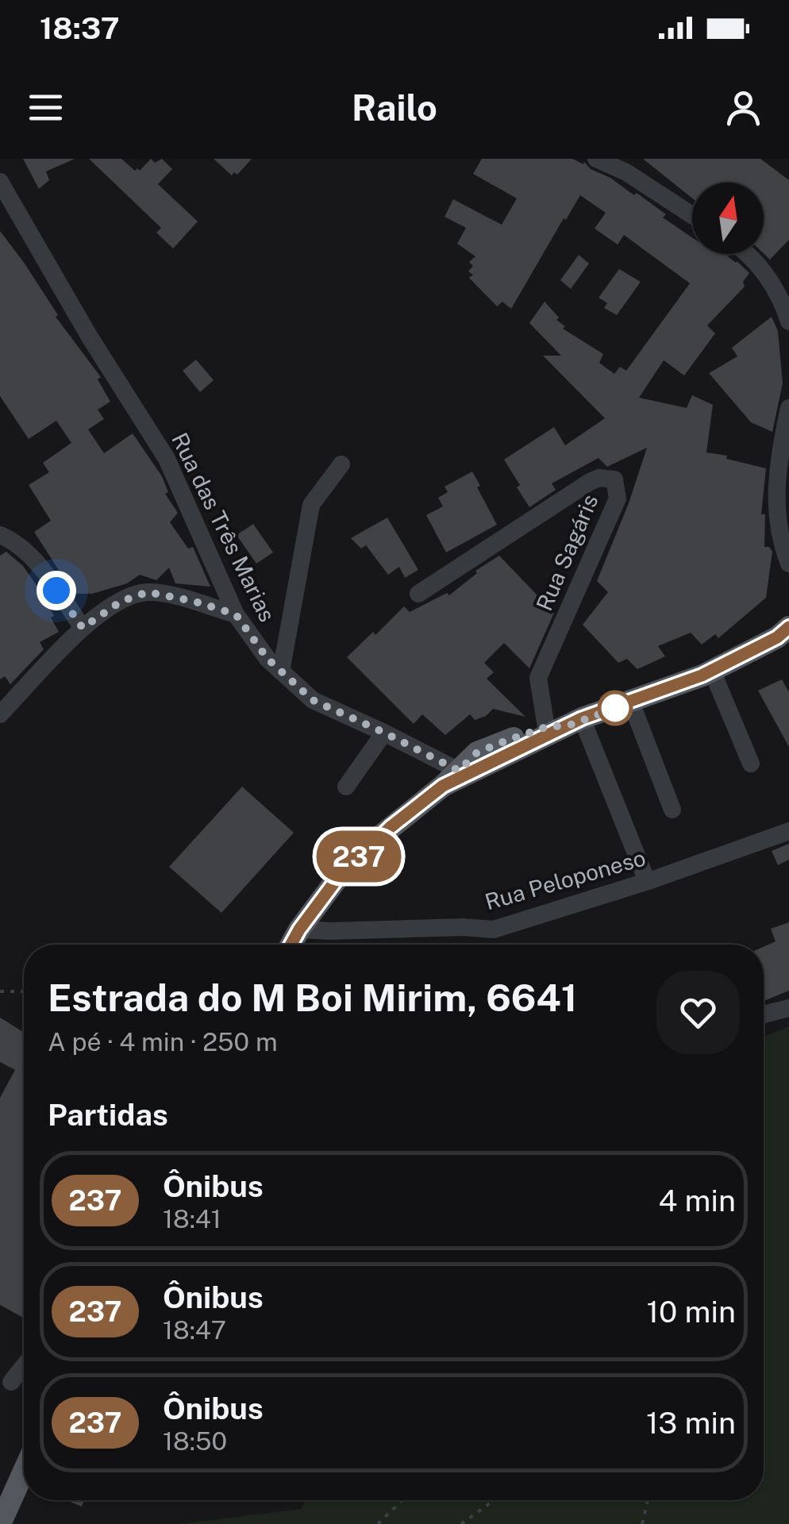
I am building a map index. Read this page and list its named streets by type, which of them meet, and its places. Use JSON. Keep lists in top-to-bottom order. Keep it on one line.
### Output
{"streets":{"street":["Rua das Três Marias","Rua Sagáris","Rua Peloponeso"]},"lines":["bus line 237"],"north":"top","page":{"status":"18:37","header":"Railo","on_map":"237","heading":[["Estrada do M Boi Mirim, 6641","A pé · 4 min · 250 m"],"Partidas"],"list":[{"mark":"237","name":"Ônibus","note":"18:41","value":"4 min"},{"mark":"237","name":"Ônibus","note":"18:47","value":"10 min"},{"mark":"237","name":"Ônibus","note":"18:50","value":"13 min"}]}}
